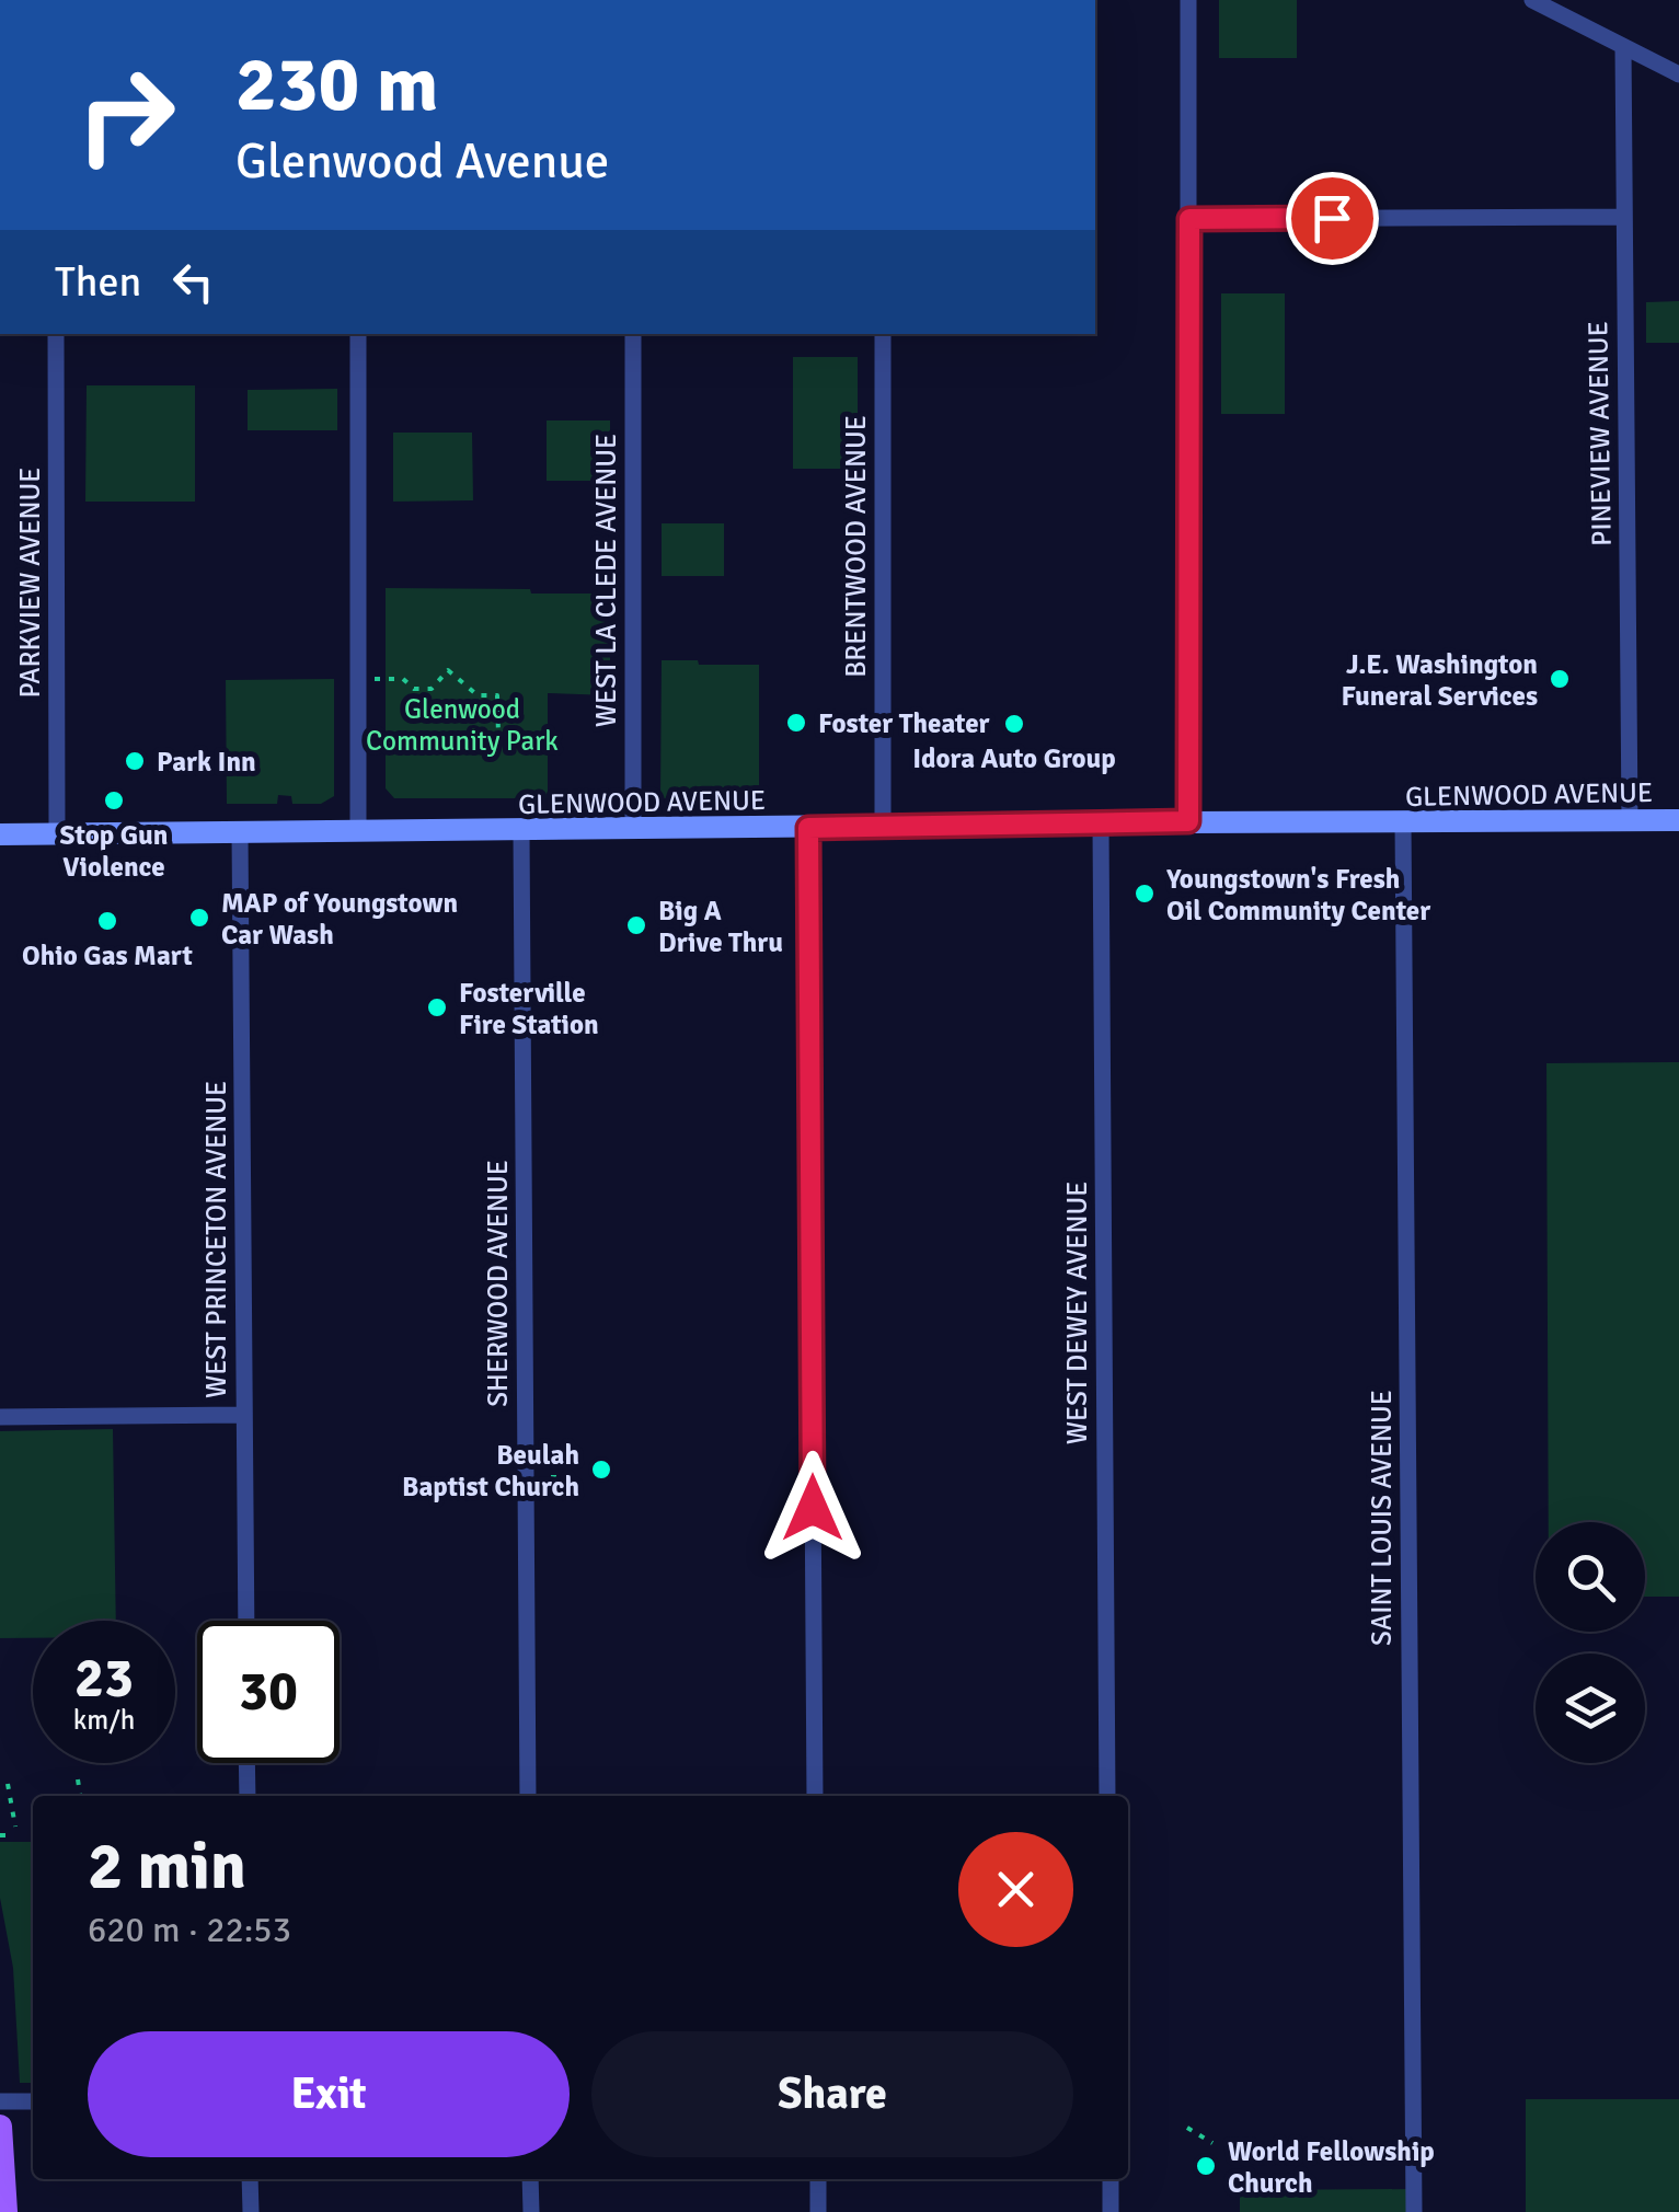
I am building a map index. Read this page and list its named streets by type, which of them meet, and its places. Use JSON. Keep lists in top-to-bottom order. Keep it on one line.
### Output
{"streets":{"main road":["GLENWOOD AVENUE"],"street":["PINEVIEW AVENUE","BRENTWOOD AVENUE","WEST LA CLEDE AVENUE","PARKVIEW AVENUE","WEST PRINCETON AVENUE","SHERWOOD AVENUE","WEST DEWEY AVENUE","SAINT LOUIS AVENUE"]},"crossings":[["PINEVIEW AVENUE","GLENWOOD AVENUE"],["BRENTWOOD AVENUE","GLENWOOD AVENUE"],["WEST LA CLEDE AVENUE","GLENWOOD AVENUE"],["PARKVIEW AVENUE","GLENWOOD AVENUE"],["GLENWOOD AVENUE","WEST PRINCETON AVENUE"],["GLENWOOD AVENUE","SHERWOOD AVENUE"],["GLENWOOD AVENUE","WEST DEWEY AVENUE"],["GLENWOOD AVENUE","SAINT LOUIS AVENUE"]],"parks":["Glenwood Community Park"],"places":["J.E. Washington Funeral Services","Foster Theater","Idora Auto Group","Park Inn","Stop Gun Violence","Youngstown's Fresh Oil Community Center","MAP of Youngstown Car Wash","Ohio Gas Mart","Big A Drive Thru","Fosterville Fire Station","Beulah Baptist Church","World Fellowship Church"],"page":{"turn":["230 m","Glenwood Avenue"],"then":"Then","speed":"23 km/h","limit":"30","heading":["2 min","620 m · 22:53"],"buttons":["Exit","Share"]}}
